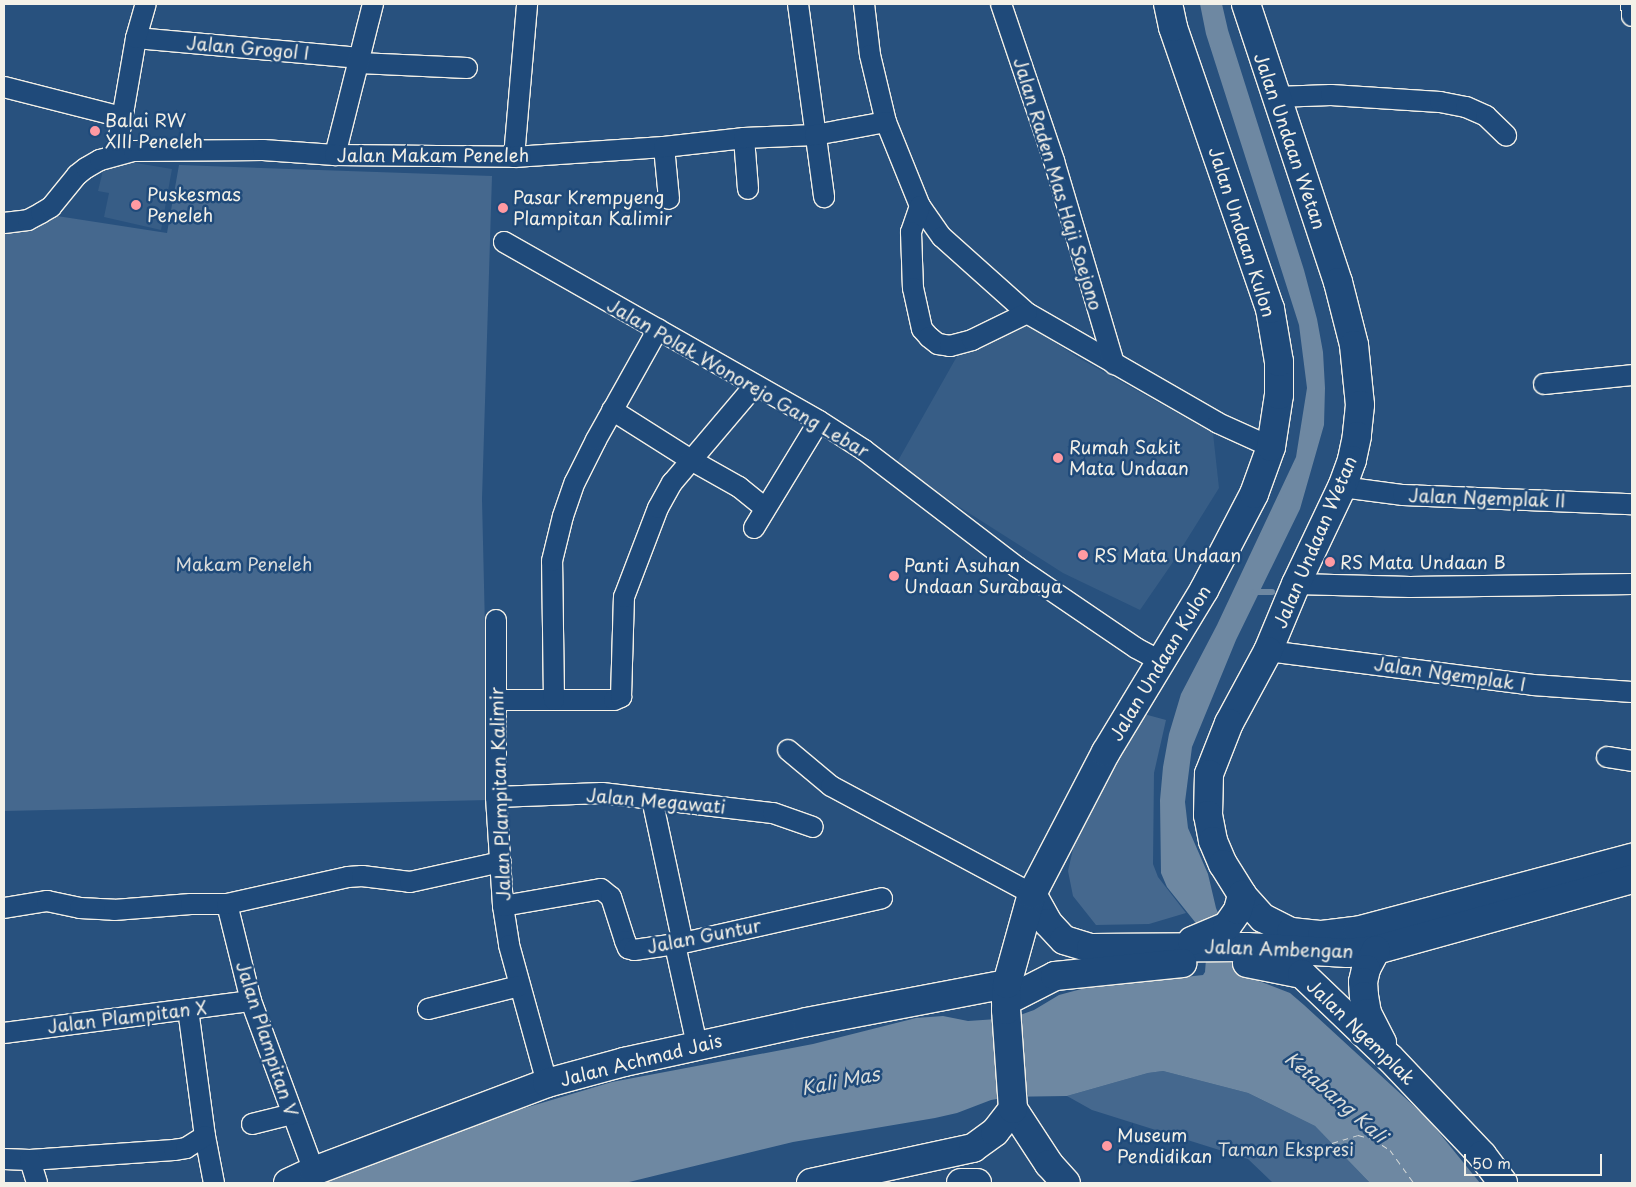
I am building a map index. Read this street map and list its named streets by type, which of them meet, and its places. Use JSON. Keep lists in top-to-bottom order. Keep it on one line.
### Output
{"streets":{"main road":["Jalan Undaan Wetan","Jalan Undaan Kulon","Jalan Ambengan","Jalan Ngemplak","Jalan Achmad Jais"],"street":["Jalan Grogol I","Jalan Makam Peneleh","Jalan Raden Mas Haji Soejono","Jalan Polak Wonorejo Gang Lebar","Jalan Ngemplak II","Jalan Ngemplak I","Jalan Plampitan Kalimir","Jalan Megawati","Jalan Guntur","Jalan Plampitan X","Jalan Plampitan V"]},"crossings":[["Jalan Undaan Wetan","Jalan Ngemplak II"],["Jalan Undaan Wetan","Jalan Ngemplak I"],["Jalan Undaan Wetan","Jalan Ambengan"],["Jalan Undaan Kulon","Jalan Polak Wonorejo Gang Lebar"],["Jalan Undaan Kulon","Jalan Ambengan"],["Jalan Undaan Kulon","Jalan Achmad Jais"],["Jalan Plampitan Kalimir","Jalan Megawati"],["Jalan Plampitan Kalimir","Jalan Guntur"],["Jalan Plampitan Kalimir","Jalan Achmad Jais"],["Jalan Ambengan","Jalan Ngemplak"],["Jalan Plampitan X","Jalan Plampitan V"],["Jalan Plampitan V","Jalan Achmad Jais"]],"water":["Kali Mas","Ketabang Kali"],"parks":["Makam Peneleh","Taman Ekspresi"],"places":["Balai RW XIII Peneleh","Puskesmas Peneleh","Pasar Krempyeng Plampitan Kalimir","Rumah Sakit Mata Undaan","RS Mata Undaan","RS Mata Undaan B","Panti Asuhan Undaan Surabaya","Museum Pendidikan"],"scale_bar":"50 m"}
